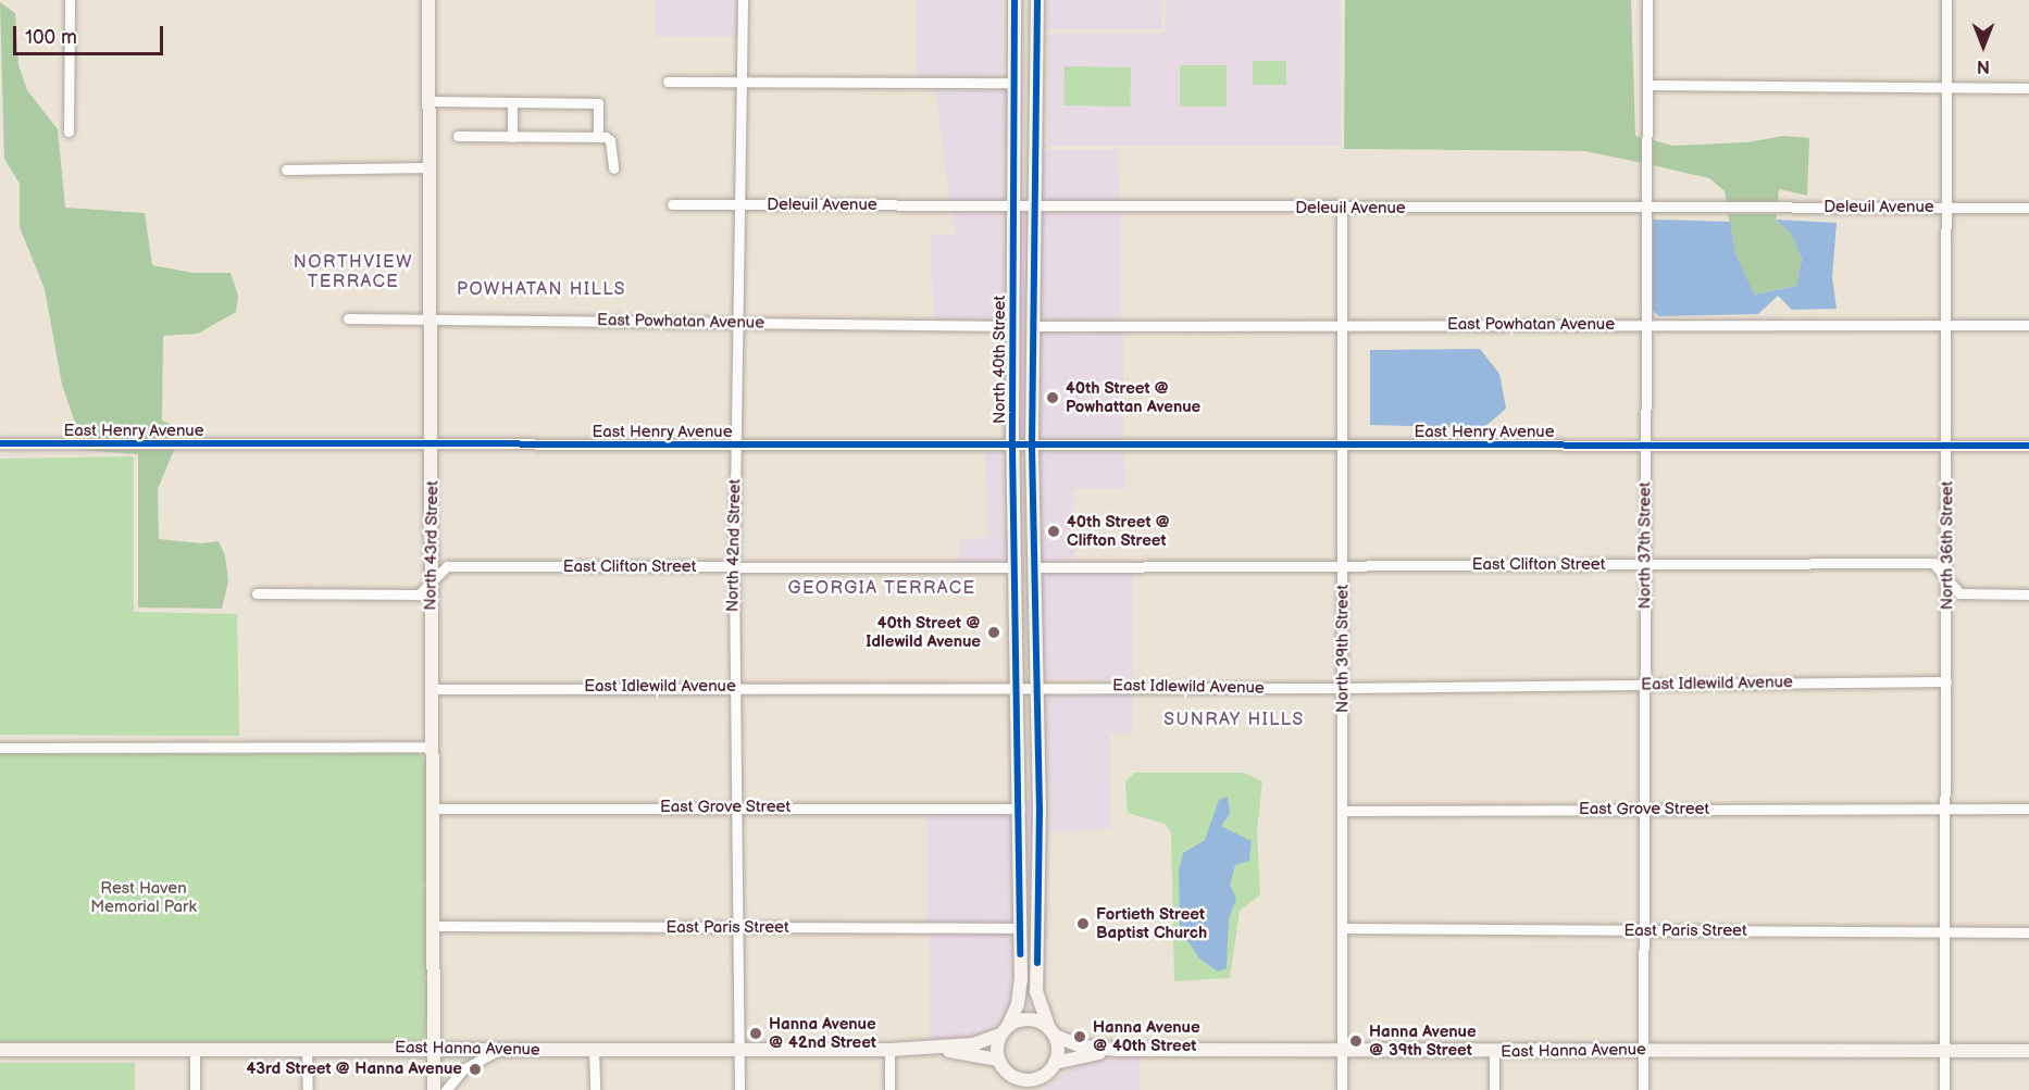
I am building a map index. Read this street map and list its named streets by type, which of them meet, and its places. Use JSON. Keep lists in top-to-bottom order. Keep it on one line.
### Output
{"streets":{"street":["Deleuil Avenue","East Powhatan Avenue","North 40th Street","East Henry Avenue","North 43rd Street","North 42nd Street","North 37th Street","North 36th Street","East Clifton Street","North 39th Street","East Idlewild Avenue","East Grove Street","East Paris Street","East Hanna Avenue"]},"crossings":[["Deleuil Avenue","North 40th Street"],["Deleuil Avenue","North 42nd Street"],["Deleuil Avenue","North 37th Street"],["Deleuil Avenue","North 36th Street"],["Deleuil Avenue","North 39th Street"],["East Powhatan Avenue","North 40th Street"],["East Powhatan Avenue","North 43rd Street"],["East Powhatan Avenue","North 42nd Street"],["East Powhatan Avenue","North 37th Street"],["East Powhatan Avenue","North 36th Street"],["East Powhatan Avenue","North 39th Street"],["North 40th Street","East Henry Avenue"],["North 40th Street","East Clifton Street"],["North 40th Street","East Idlewild Avenue"],["North 40th Street","East Grove Street"],["North 40th Street","East Paris Street"],["North 40th Street","East Hanna Avenue"],["East Henry Avenue","North 43rd Street"],["East Henry Avenue","North 42nd Street"],["East Henry Avenue","North 37th Street"],["East Henry Avenue","North 36th Street"],["East Henry Avenue","North 39th Street"],["North 43rd Street","East Clifton Street"],["North 43rd Street","East Idlewild Avenue"],["North 43rd Street","East Grove Street"],["North 43rd Street","East Paris Street"],["North 43rd Street","East Hanna Avenue"],["North 42nd Street","East Clifton Street"],["North 42nd Street","East Idlewild Avenue"],["North 42nd Street","East Grove Street"],["North 42nd Street","East Paris Street"],["North 42nd Street","East Hanna Avenue"],["North 37th Street","East Clifton Street"],["North 37th Street","East Idlewild Avenue"],["North 37th Street","East Grove Street"],["North 37th Street","East Paris Street"],["North 37th Street","East Hanna Avenue"],["North 36th Street","East Clifton Street"],["North 36th Street","East Idlewild Avenue"],["North 36th Street","East Grove Street"],["North 36th Street","East Paris Street"],["North 36th Street","East Hanna Avenue"],["East Clifton Street","North 39th Street"],["North 39th Street","East Idlewild Avenue"],["North 39th Street","East Grove Street"],["North 39th Street","East Paris Street"],["North 39th Street","East Hanna Avenue"]],"districts":["NORTHVIEW TERRACE","POWHATAN HILLS","GEORGIA TERRACE","SUNRAY HILLS"],"parks":["Rest Haven Memorial Park"],"places":["40th Street @ Powhattan Avenue","40th Street @ Clifton Street","40th Street @ Idlewild Avenue","Fortieth Street Baptist Church","Hanna Avenue @ 42nd Street","Hanna Avenue @ 40th Street","Hanna Avenue @ 39th Street","43rd Street @ Hanna Avenue"],"scale_bar":"100 m","north":"bottom"}
